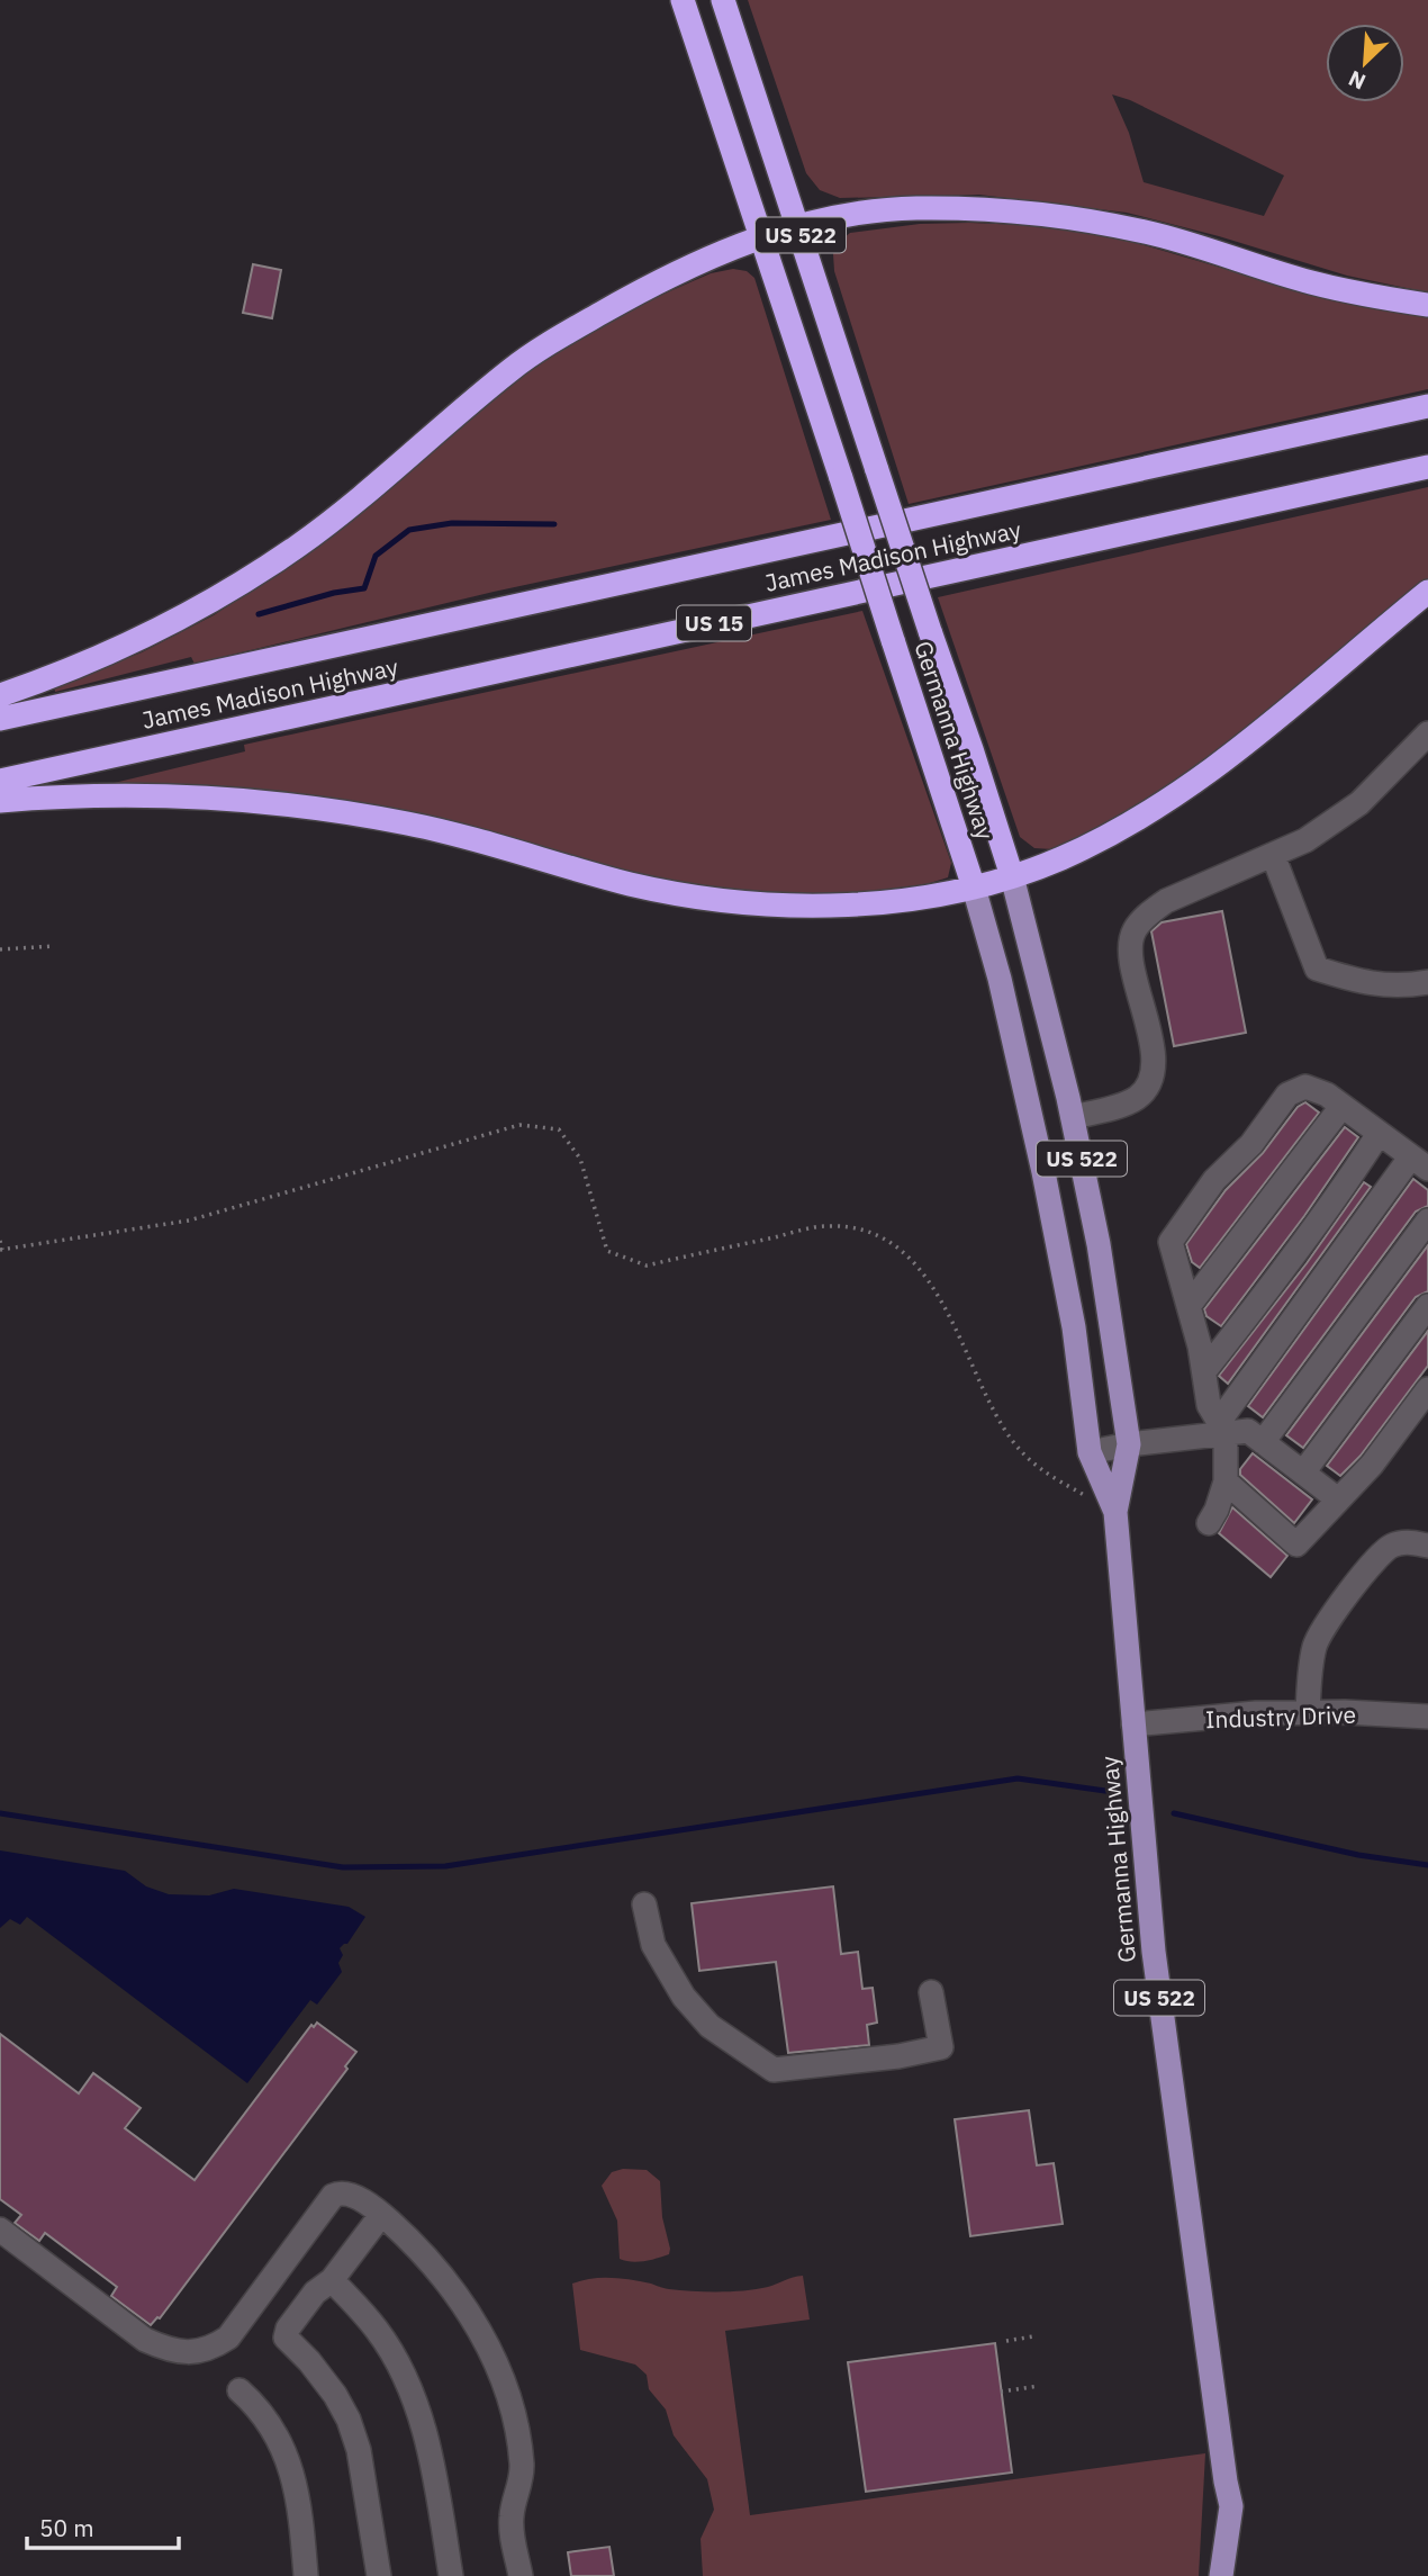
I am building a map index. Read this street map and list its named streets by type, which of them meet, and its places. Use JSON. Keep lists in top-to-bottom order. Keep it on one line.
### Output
{"streets":{"highway":["US 522","James Madison Highway","US 15","Germanna Highway"],"street":["Industry Drive"]},"crossings":[["Germanna Highway","Industry Drive"]],"scale_bar":"50 m","north":"bottom left"}
